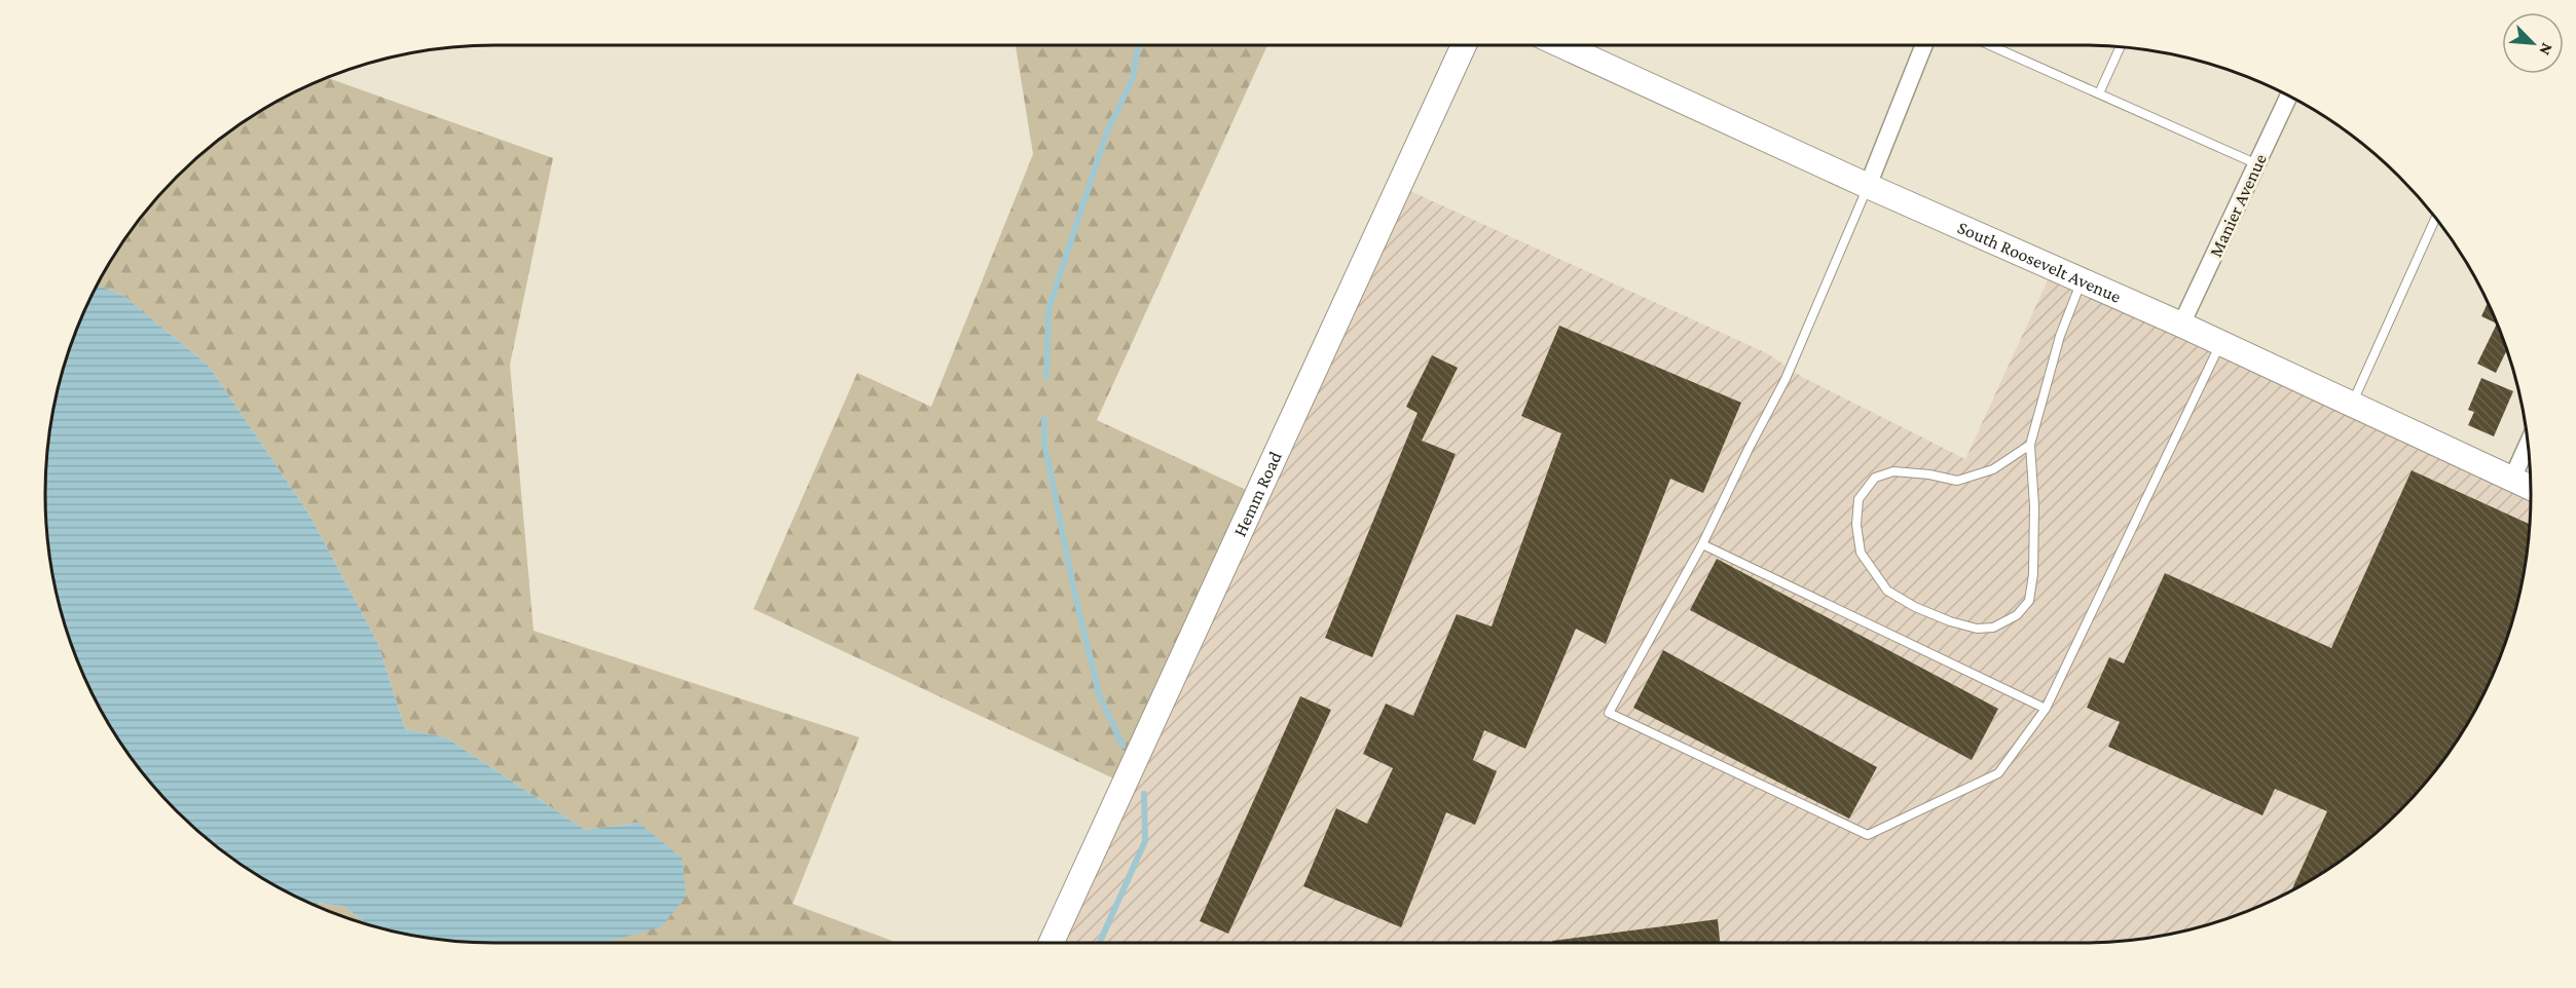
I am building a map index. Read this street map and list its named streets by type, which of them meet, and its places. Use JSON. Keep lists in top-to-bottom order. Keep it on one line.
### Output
{"streets":{"street":["Manier Avenue","South Roosevelt Avenue","Hemm Road"]},"crossings":[["Manier Avenue","South Roosevelt Avenue"]],"north":"bottom right"}
